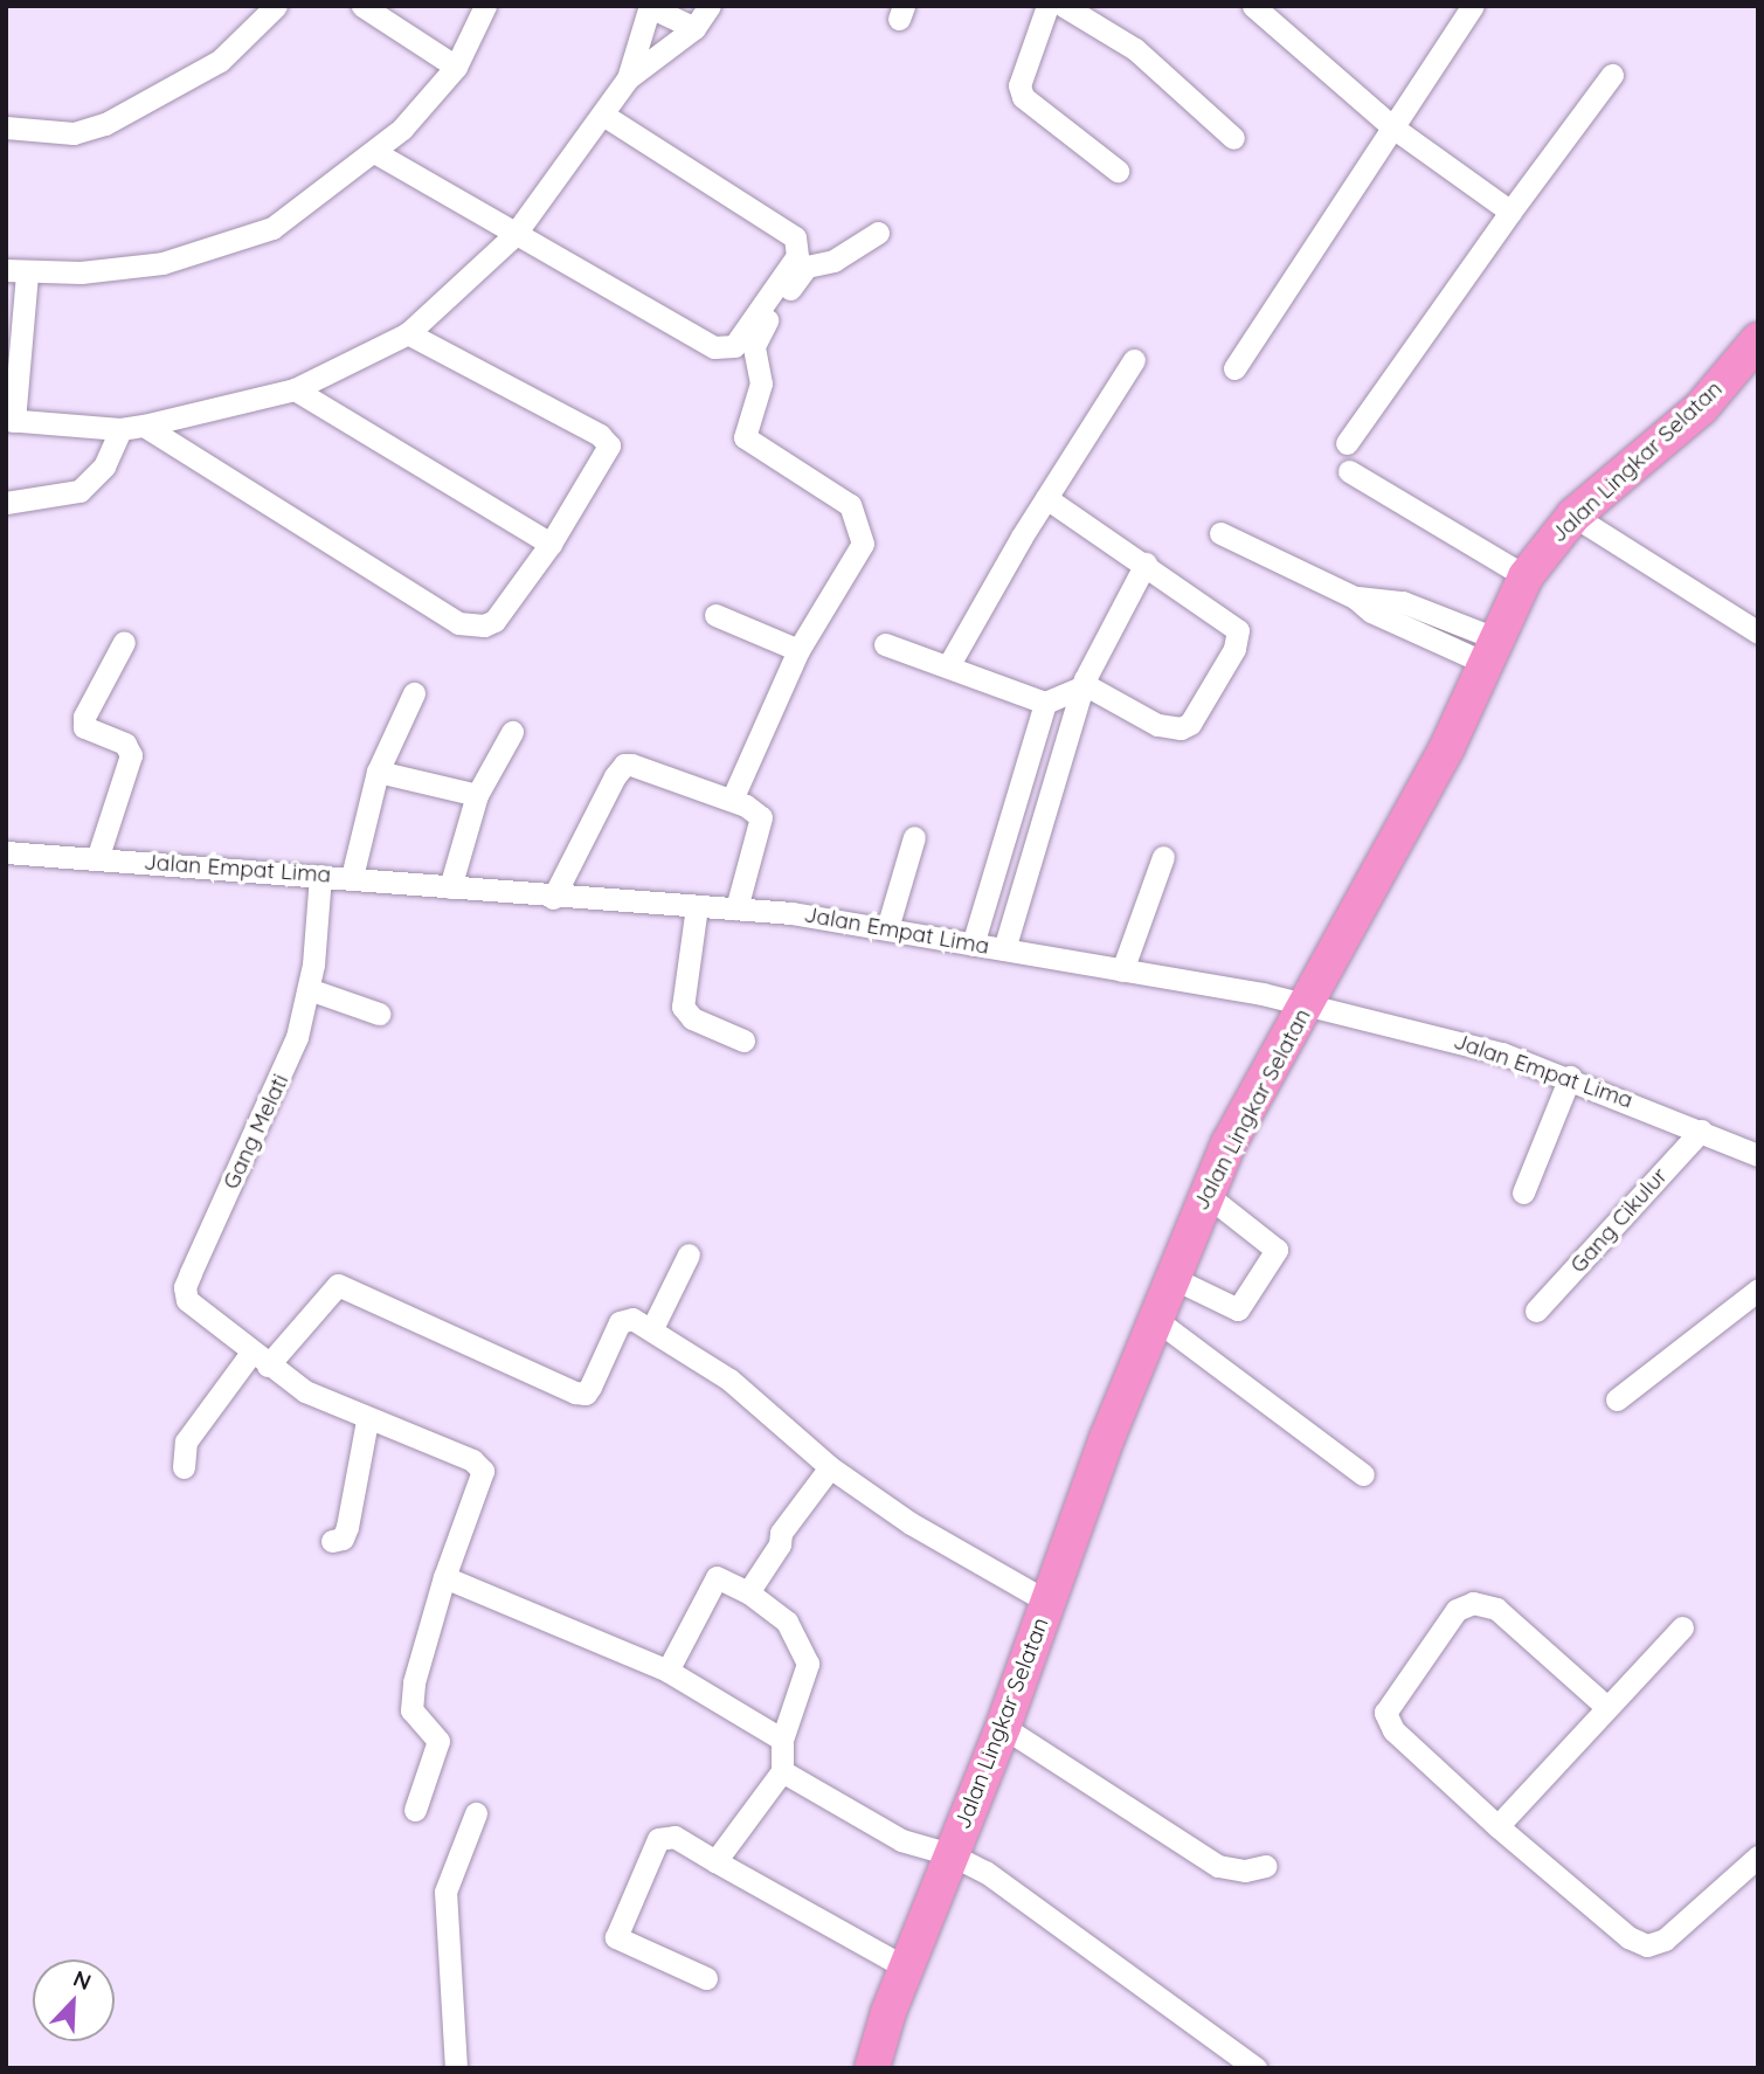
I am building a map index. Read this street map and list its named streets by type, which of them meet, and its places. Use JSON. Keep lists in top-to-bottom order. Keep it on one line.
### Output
{"streets":{"highway":["Jalan Lingkar Selatan"],"street":["Jalan Empat Lima","Gang Melati","Gang Cikulur"]},"crossings":[["Jalan Lingkar Selatan","Jalan Empat Lima"],["Jalan Empat Lima","Gang Melati"],["Jalan Empat Lima","Gang Cikulur"]],"north":"top right"}
